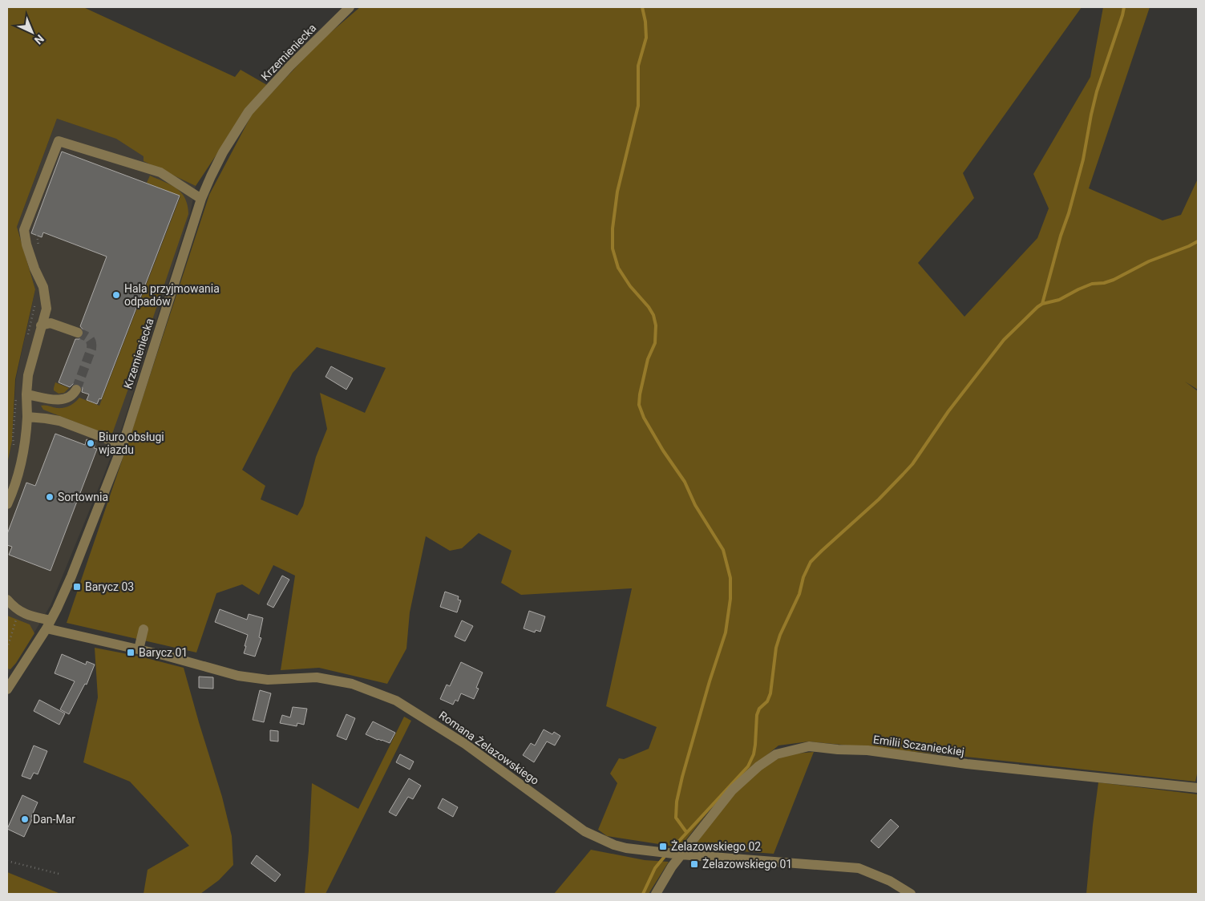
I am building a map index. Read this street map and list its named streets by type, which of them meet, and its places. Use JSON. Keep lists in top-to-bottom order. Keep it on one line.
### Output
{"streets":{"street":["Krzemieniecka","Emilii Sczanieckiej","Romana Żelazowskiego"]},"crossings":[["Krzemieniecka","Romana Żelazowskiego"],["Emilii Sczanieckiej","Romana Żelazowskiego"]],"places":{"other":["Hala przyjmowania odpadów","Biuro obsługi wjazdu","Sortownia","Dan-Mar"],"transit":["Barycz 03","Barycz 01","Żelazowskiego 02","Żelazowskiego 01"]},"north":"bottom right"}
